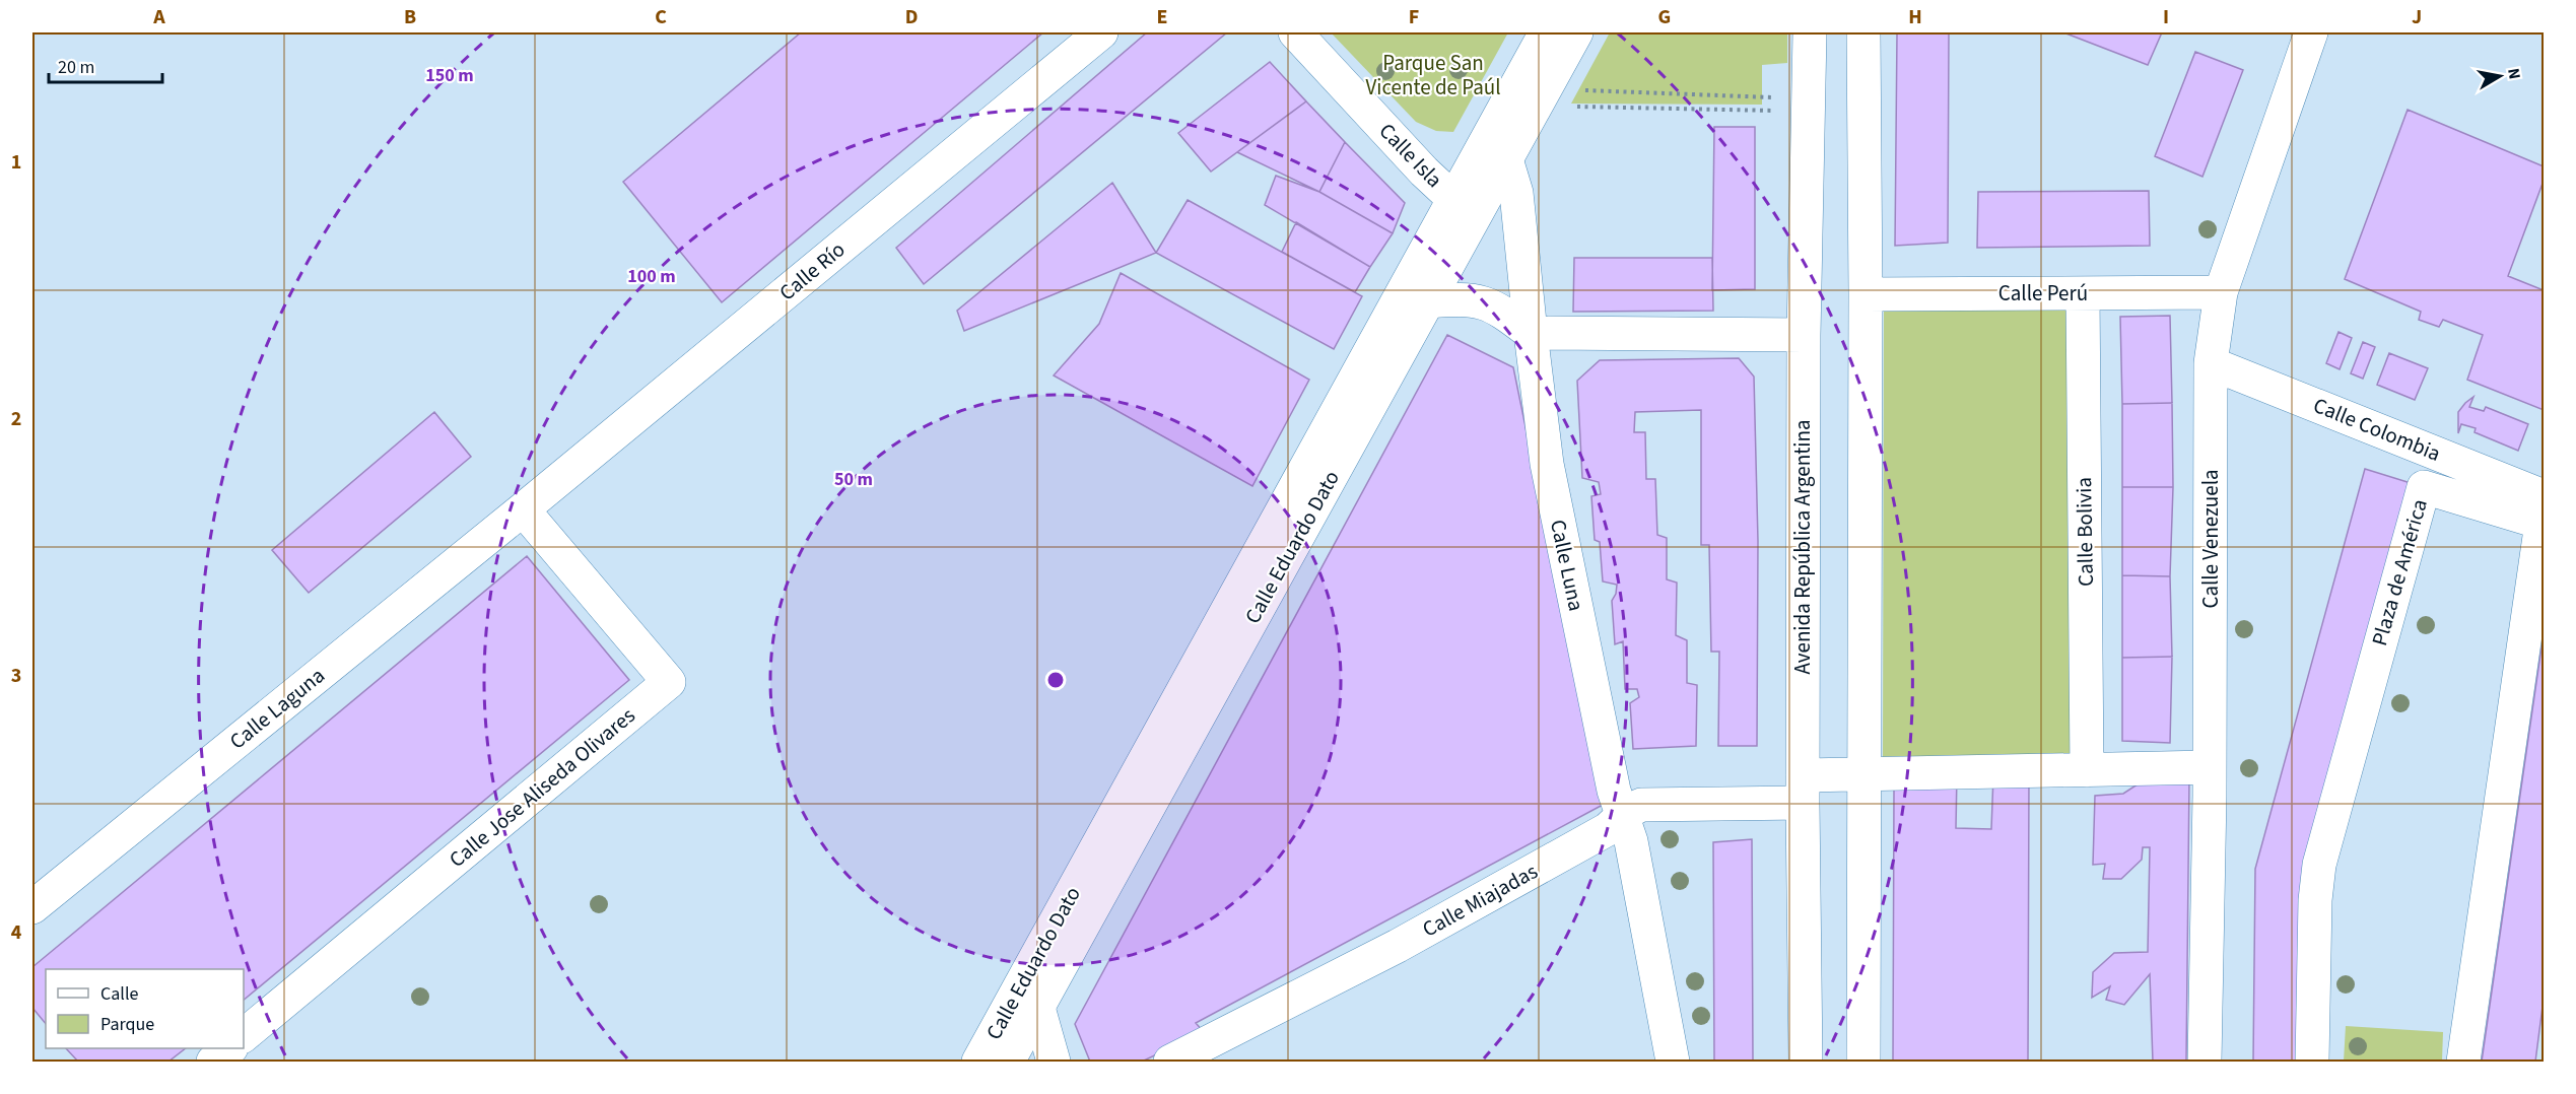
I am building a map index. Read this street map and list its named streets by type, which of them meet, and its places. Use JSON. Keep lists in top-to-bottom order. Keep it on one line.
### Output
{"streets":{"street":["Calle Isla","Calle Río","Calle Perú","Calle Colombia","Calle Bolivia","Calle Venezuela","Calle Eduardo Dato","Avenida República Argentina","Calle Luna","Plaza de América","Calle Laguna","Calle Jose Aliseda Olivares","Calle Miajadas"]},"crossings":[["Calle Isla","Calle Eduardo Dato"],["Calle Río","Calle Laguna"],["Calle Río","Calle Jose Aliseda Olivares"],["Calle Perú","Calle Bolivia"],["Calle Perú","Calle Venezuela"],["Calle Colombia","Calle Venezuela"],["Calle Eduardo Dato","Calle Luna"],["Avenida República Argentina","Calle Miajadas"],["Calle Luna","Calle Miajadas"],["Calle Laguna","Calle Jose Aliseda Olivares"]],"parks":["Parque San Vicente de Paúl"],"legend":["Calle","Parque"],"scale_bar":"20 m","north":"right","grid":{"columns":["A","B","C","D","E","F","G","H","I","J"],"rows":["1","2","3","4"]},"rings":["150 m","100 m","50 m"]}
